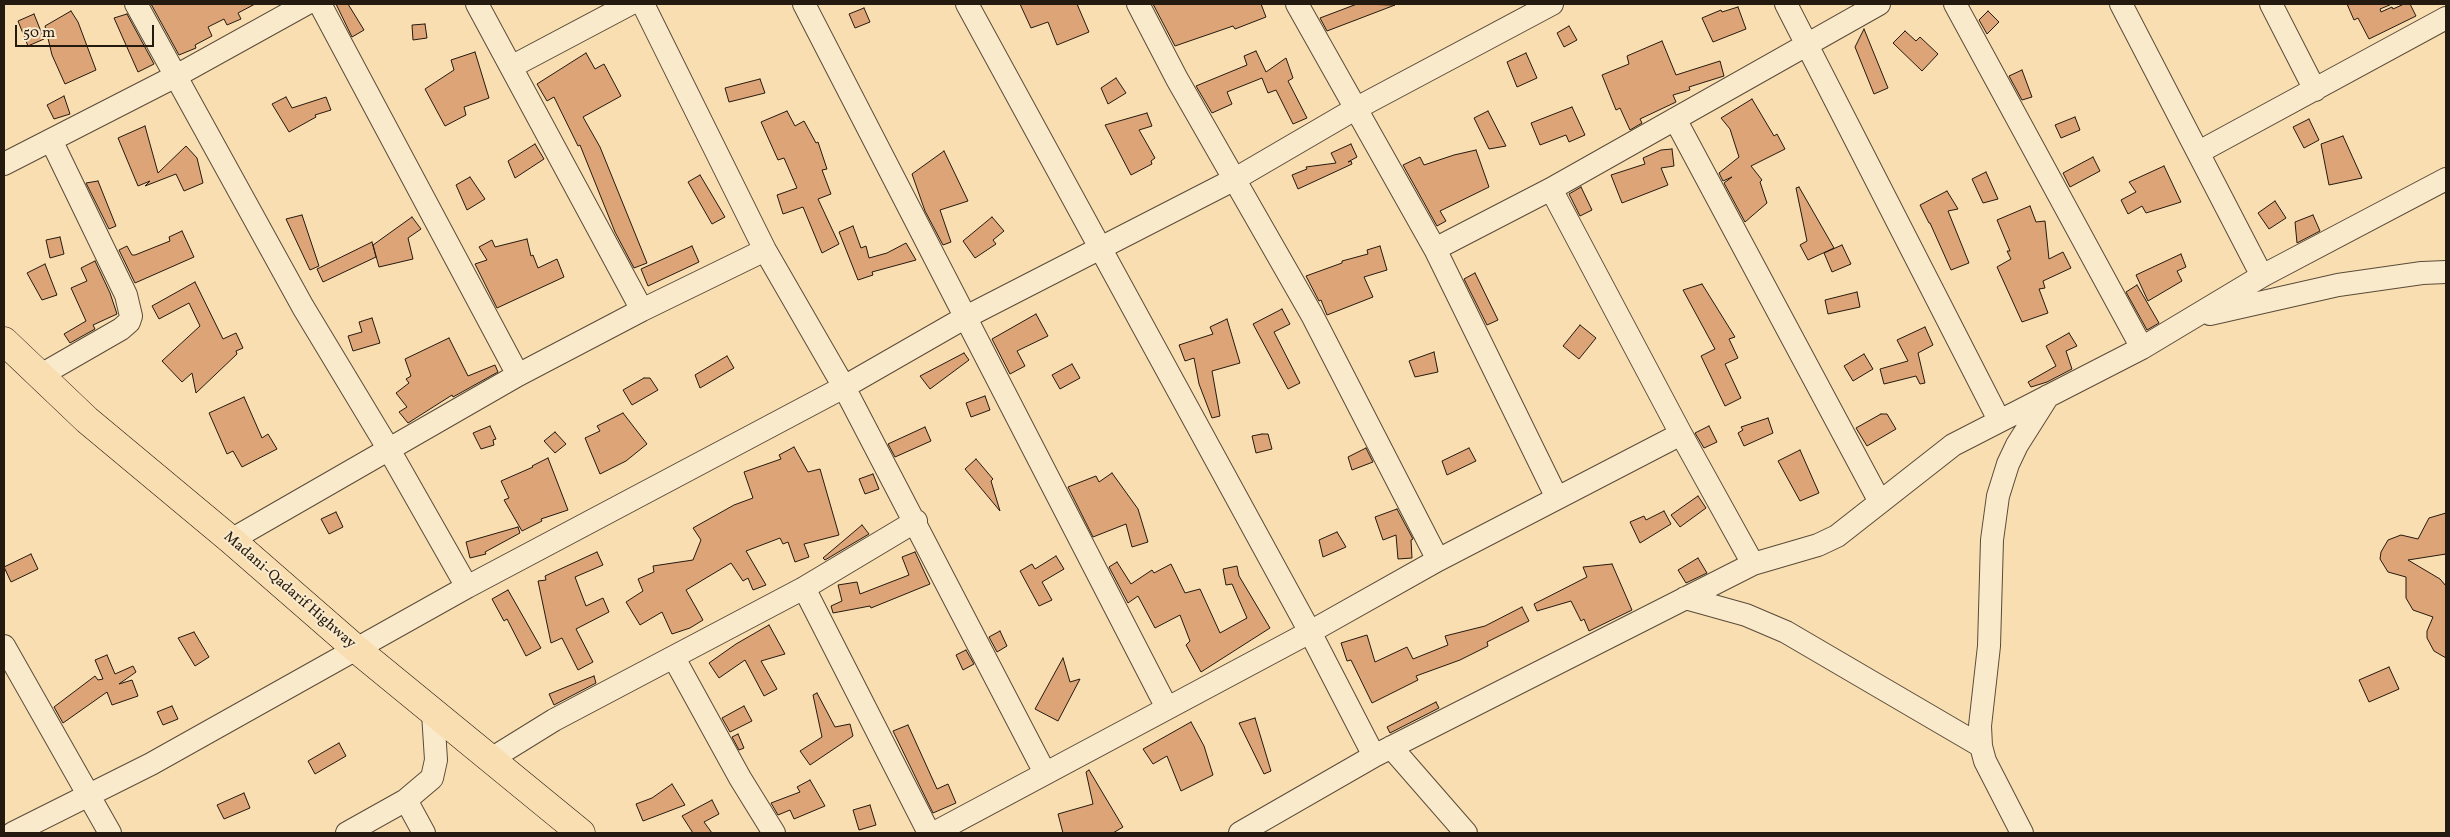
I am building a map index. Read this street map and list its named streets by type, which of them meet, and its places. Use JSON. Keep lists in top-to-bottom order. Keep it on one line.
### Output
{"streets":{"highway":["Madani-Qadarif Highway"]},"scale_bar":"50 m"}
